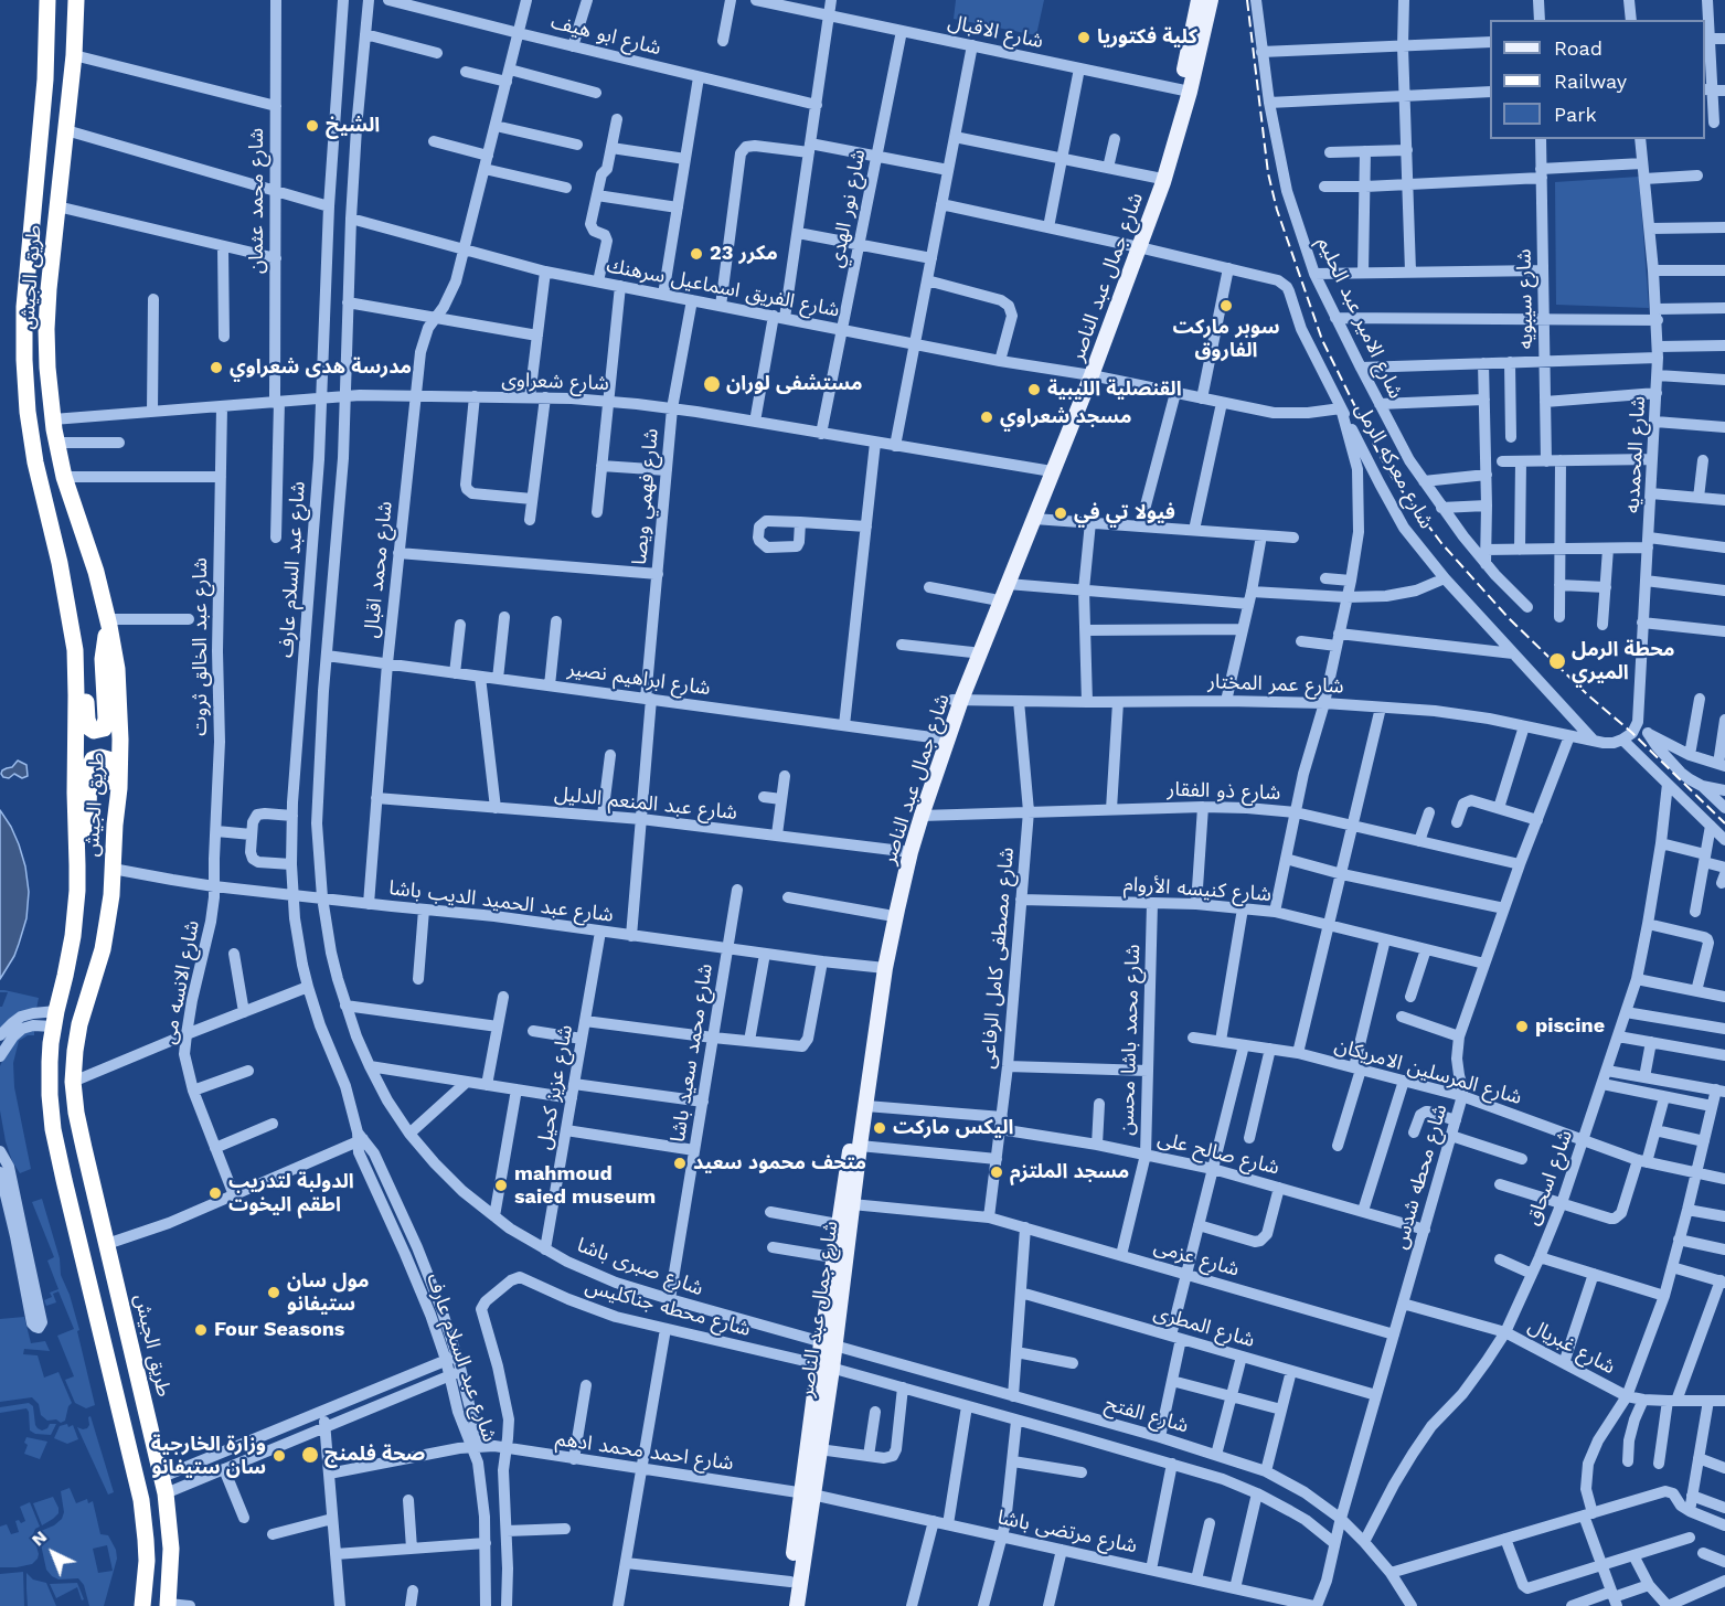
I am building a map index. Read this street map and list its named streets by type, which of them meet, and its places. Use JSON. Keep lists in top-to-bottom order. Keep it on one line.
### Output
{"streets":{"highway":["طريق الجيش"],"main road":["شارع جمال عبد الناصر"],"street":["شارع الاقبال","شارع ابو هيف","شارع محمد عثمان","شارع نور الهدي","شارع الفريق اسماعيل سرهنك","شارع سيبويه","شارع الامير عبد الحليم","شارع شعراوى","شارع المحمديه","شارع معركه الرمل","شارع فهمي ويصا","شارع عبد السلام عارف","شارع محمد اقبال","شارع عبد الخالق ثروت","شارع ابراهيم نصير","شارع عمر المختار","شارع ذو الفقار","شارع عبد المنعم الدليل","شارع كنيسه الأروام","شارع عبد الحميد الديب باشا","شارع مصطفى كامل الرفاعى","شارع الانسه مى","شارع محمد باشا محسن","شارع محمد سعيد باشا","شارع المرسلين الامريكان","شارع عزيز كحيل","شارع صالح على","شارع محطه شدس","شارع اسحاق","شارع عزمى","شارع صبرى باشا","شارع محطه جناكليس","شارع المطرى","شارع غبريال","شارع الفتح","شارع احمد محمد ادهم","شارع مرتضى باشا"]},"crossings":[["شارع الاقبال","شارع نور الهدي"],["شارع الاقبال","شارع جمال عبد الناصر"],["شارع ابو هيف","شارع محمد اقبال"],["شارع محمد عثمان","شارع شعراوى"],["شارع نور الهدي","شارع الفريق اسماعيل سرهنك"],["شارع نور الهدي","شارع شعراوى"],["طريق الجيش","شارع شعراوى"],["طريق الجيش","شارع عبد الحميد الديب باشا"],["شارع جمال عبد الناصر","شارع الفريق اسماعيل سرهنك"],["شارع جمال عبد الناصر","شارع شعراوى"],["شارع جمال عبد الناصر","شارع ابراهيم نصير"],["شارع جمال عبد الناصر","شارع عمر المختار"],["شارع جمال عبد الناصر","شارع ذو الفقار"],["شارع جمال عبد الناصر","شارع عبد المنعم الدليل"],["شارع جمال عبد الناصر","شارع عبد الحميد الديب باشا"],["شارع جمال عبد الناصر","شارع صالح على"],["شارع جمال عبد الناصر","شارع عزمى"],["شارع جمال عبد الناصر","شارع صبرى باشا"],["شارع جمال عبد الناصر","شارع محطه جناكليس"],["شارع جمال عبد الناصر","شارع الفتح"],["شارع جمال عبد الناصر","شارع احمد محمد ادهم"],["شارع جمال عبد الناصر","شارع مرتضى باشا"],["شارع الفريق اسماعيل سرهنك","شارع معركه الرمل"],["شارع الفريق اسماعيل سرهنك","شارع فهمي ويصا"],["شارع الفريق اسماعيل سرهنك","شارع عبد السلام عارف"],["شارع الفريق اسماعيل سرهنك","شارع محمد اقبال"],["شارع شعراوى","شارع فهمي ويصا"],["شارع شعراوى","شارع عبد السلام عارف"],["شارع شعراوى","شارع محمد اقبال"],["شارع شعراوى","شارع عبد الخالق ثروت"],["شارع معركه الرمل","شارع عمر المختار"],["شارع فهمي ويصا","شارع ابراهيم نصير"],["شارع فهمي ويصا","شارع عبد المنعم الدليل"],["شارع فهمي ويصا","شارع عبد الحميد الديب باشا"],["شارع عبد السلام عارف","شارع ابراهيم نصير"],["شارع عبد السلام عارف","شارع عبد الحميد الديب باشا"],["شارع عبد السلام عارف","شارع صبرى باشا"],["شارع عبد السلام عارف","شارع محطه جناكليس"],["شارع عبد السلام عارف","شارع احمد محمد ادهم"],["شارع محمد اقبال","شارع ابراهيم نصير"],["شارع محمد اقبال","شارع عبد المنعم الدليل"],["شارع محمد اقبال","شارع عبد الحميد الديب باشا"],["شارع عبد الخالق ثروت","شارع عبد الحميد الديب باشا"],["شارع عبد الخالق ثروت","شارع الانسه مى"],["شارع عمر المختار","شارع مصطفى كامل الرفاعى"],["شارع عمر المختار","شارع محطه شدس"],["شارع ذو الفقار","شارع مصطفى كامل الرفاعى"],["شارع ذو الفقار","شارع محطه شدس"],["شارع كنيسه الأروام","شارع مصطفى كامل الرفاعى"],["شارع كنيسه الأروام","شارع محمد باشا محسن"],["شارع كنيسه الأروام","شارع محطه شدس"],["شارع عبد الحميد الديب باشا","شارع الانسه مى"],["شارع عبد الحميد الديب باشا","شارع محمد سعيد باشا"],["شارع عبد الحميد الديب باشا","شارع عزيز كحيل"],["شارع مصطفى كامل الرفاعى","شارع صالح على"],["شارع مصطفى كامل الرفاعى","شارع عزمى"],["شارع محمد باشا محسن","شارع صالح على"],["شارع محمد باشا محسن","شارع عزمى"],["شارع محمد سعيد باشا","شارع صبرى باشا"],["شارع المرسلين الامريكان","شارع محطه شدس"],["شارع المرسلين الامريكان","شارع اسحاق"],["شارع عزيز كحيل","شارع صبرى باشا"],["شارع صالح على","شارع محطه شدس"],["شارع محطه شدس","شارع عزمى"],["شارع محطه شدس","شارع المطرى"],["شارع محطه شدس","شارع غبريال"],["شارع محطه شدس","شارع الفتح"],["شارع محطه شدس","شارع مرتضى باشا"],["شارع اسحاق","شارع غبريال"],["شارع اسحاق","شارع الفتح"],["شارع صبرى باشا","شارع الفتح"],["شارع محطه جناكليس","شارع الفتح"],["شارع احمد محمد ادهم","شارع مرتضى باشا"]],"places":["كلية فكتوريا","الشيخ","23 مكرر","سوبر ماركت الفاروق","مدرسة هدى شعراوي","مستشفى لوران","القنصلية الليبية","مسجد شعراوي","فيولا تي في","محطة الرمل الميري","piscine","اليكس ماركت","متحف محمود سعيد","مسجد الملتزم","mahmoud saied museum","الدولبة لتدريب اطقم اليخوت","مول سان ستيفانو","Four Seasons","صحة فلمنج","وزارة الخارجية سان ستيفانو"],"legend":["Road","Railway","Park"],"north":"top left"}
